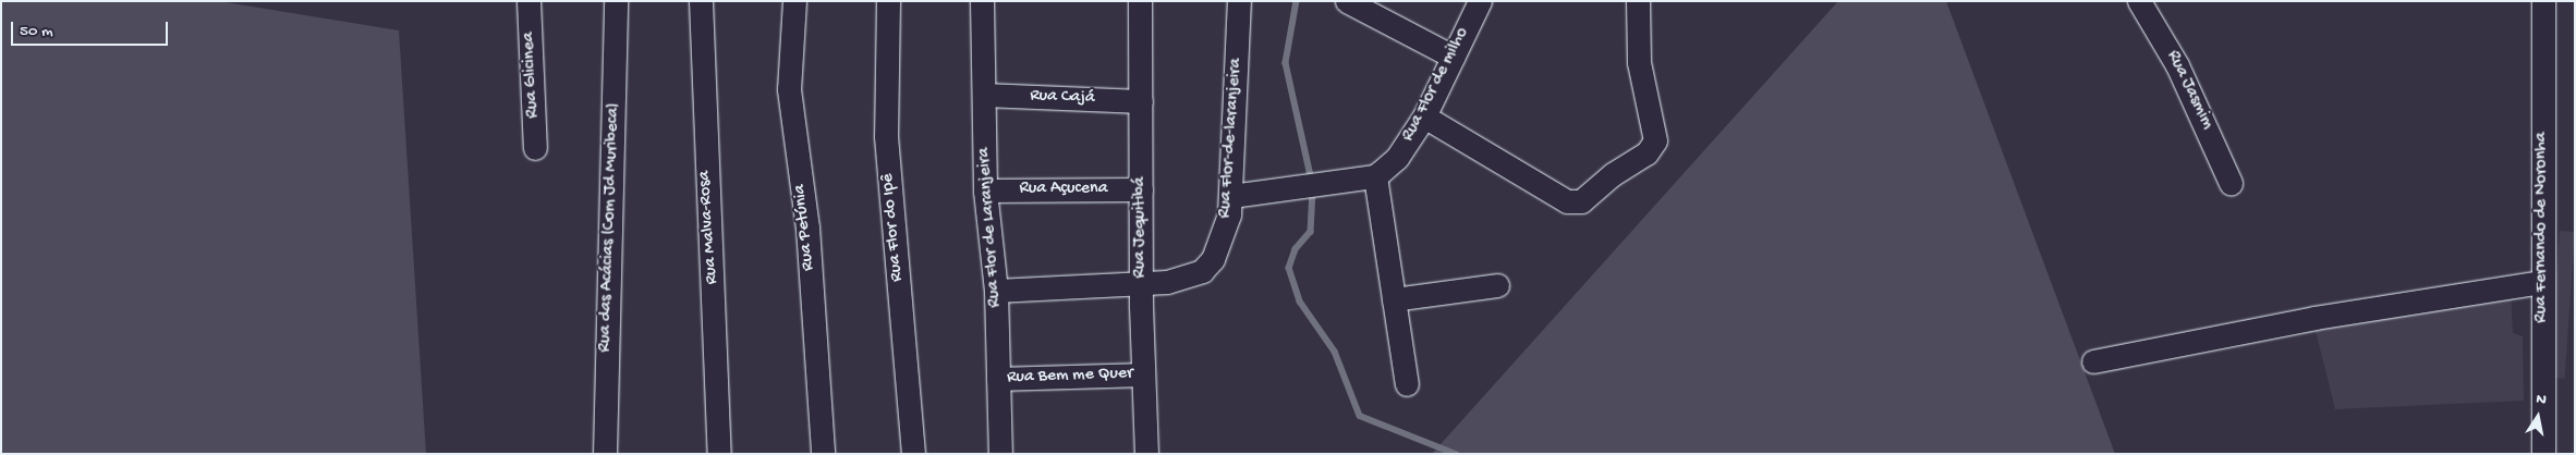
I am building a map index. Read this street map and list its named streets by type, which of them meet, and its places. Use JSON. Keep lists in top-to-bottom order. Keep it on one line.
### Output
{"streets":{"street":["Rua Glicinea","Rua Flor de milho","Rua Jasmim","Rua Cajá","Rua Flor-de-laranjeira","Rua Açucena","Rua das Acácias (Com Jd Muribeca)","Rua Malva-Rosa","Rua Petúnia","Rua Flor do Ipê","Rua Flor de Laranjeira","Rua Jequitibá","Rua Fernando de Noronha","Rua Bem me Quer"]},"crossings":[["Rua Cajá","Rua Flor de Laranjeira"],["Rua Cajá","Rua Jequitibá"],["Rua Flor-de-laranjeira","Rua Flor de Laranjeira"],["Rua Flor-de-laranjeira","Rua Jequitibá"],["Rua Açucena","Rua Flor de Laranjeira"],["Rua Açucena","Rua Jequitibá"],["Rua Flor de Laranjeira","Rua Bem me Quer"],["Rua Jequitibá","Rua Bem me Quer"]],"scale_bar":"50 m","north":"top"}
